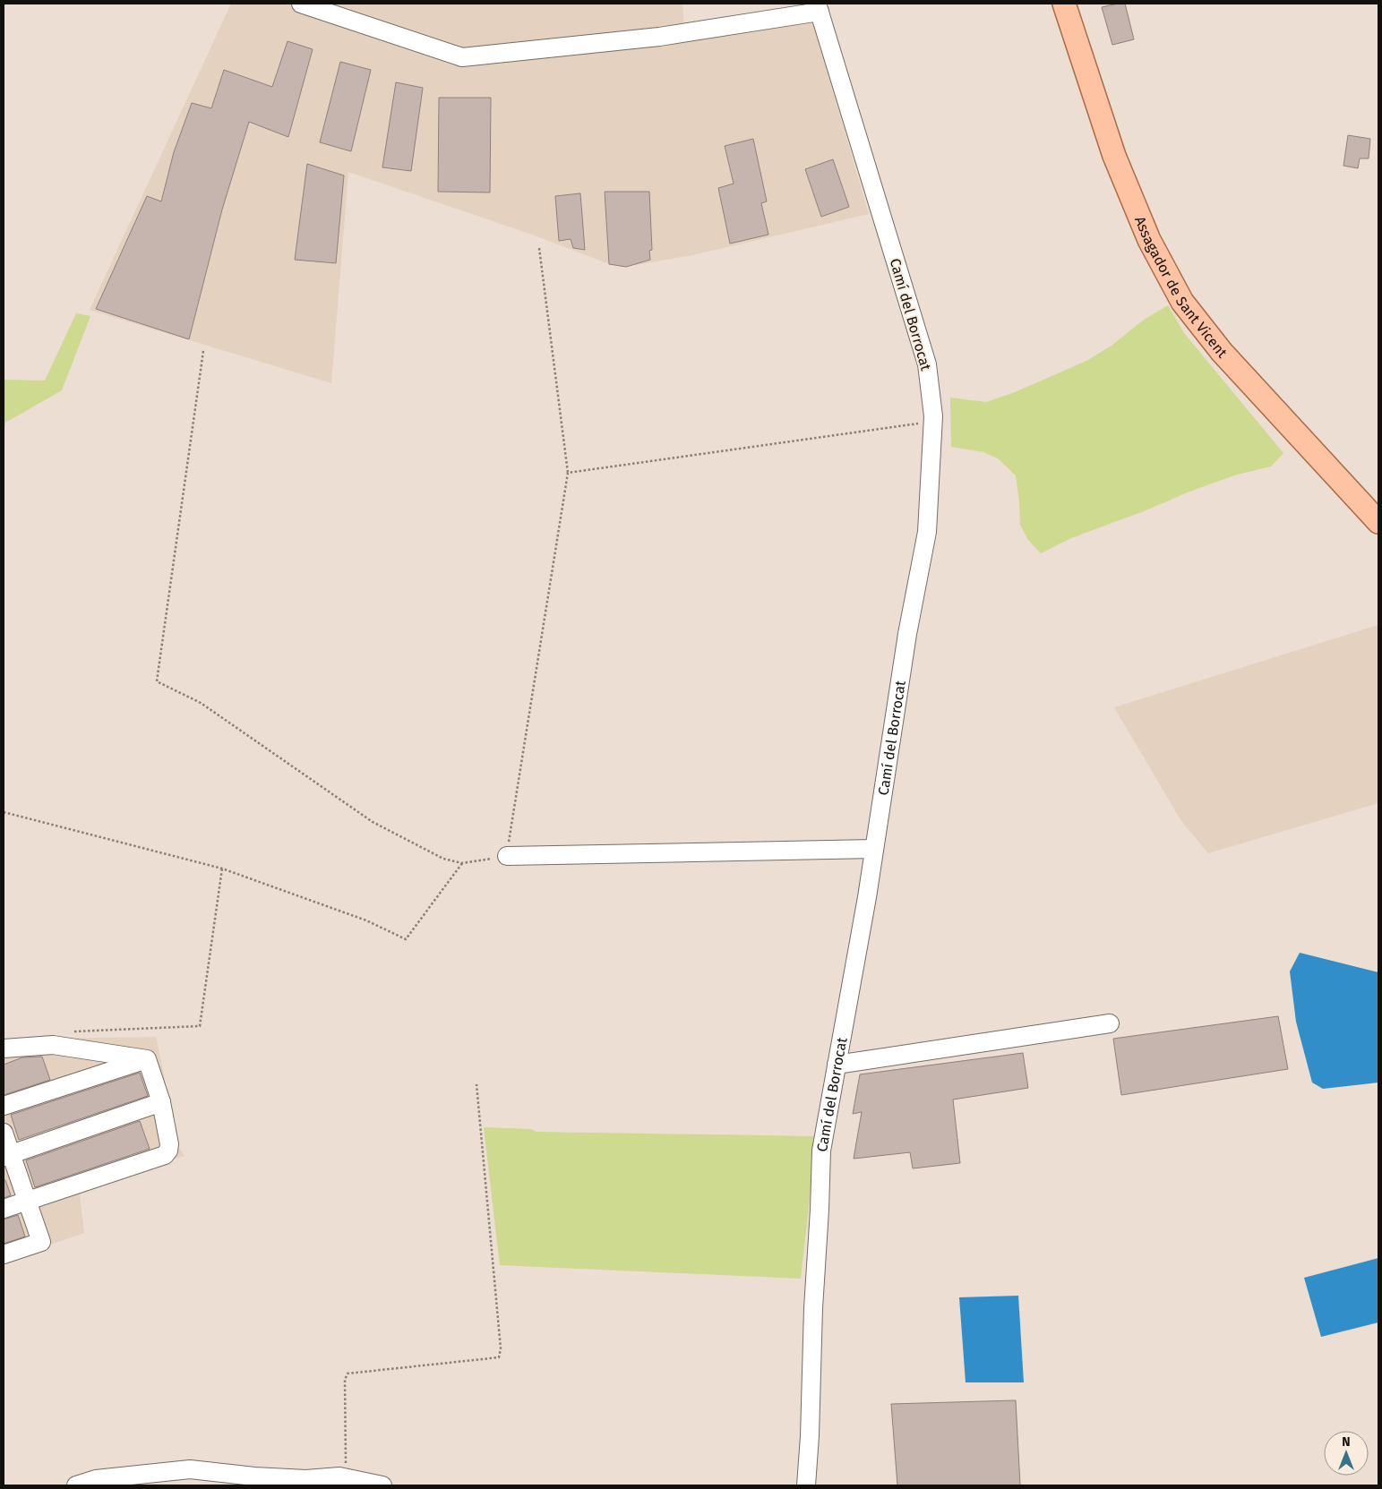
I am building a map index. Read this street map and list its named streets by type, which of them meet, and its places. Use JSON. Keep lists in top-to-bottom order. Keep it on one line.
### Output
{"streets":{"main road":["Assagador de Sant Vicent"],"street":["Camí del Borrocat"]},"north":"top"}
